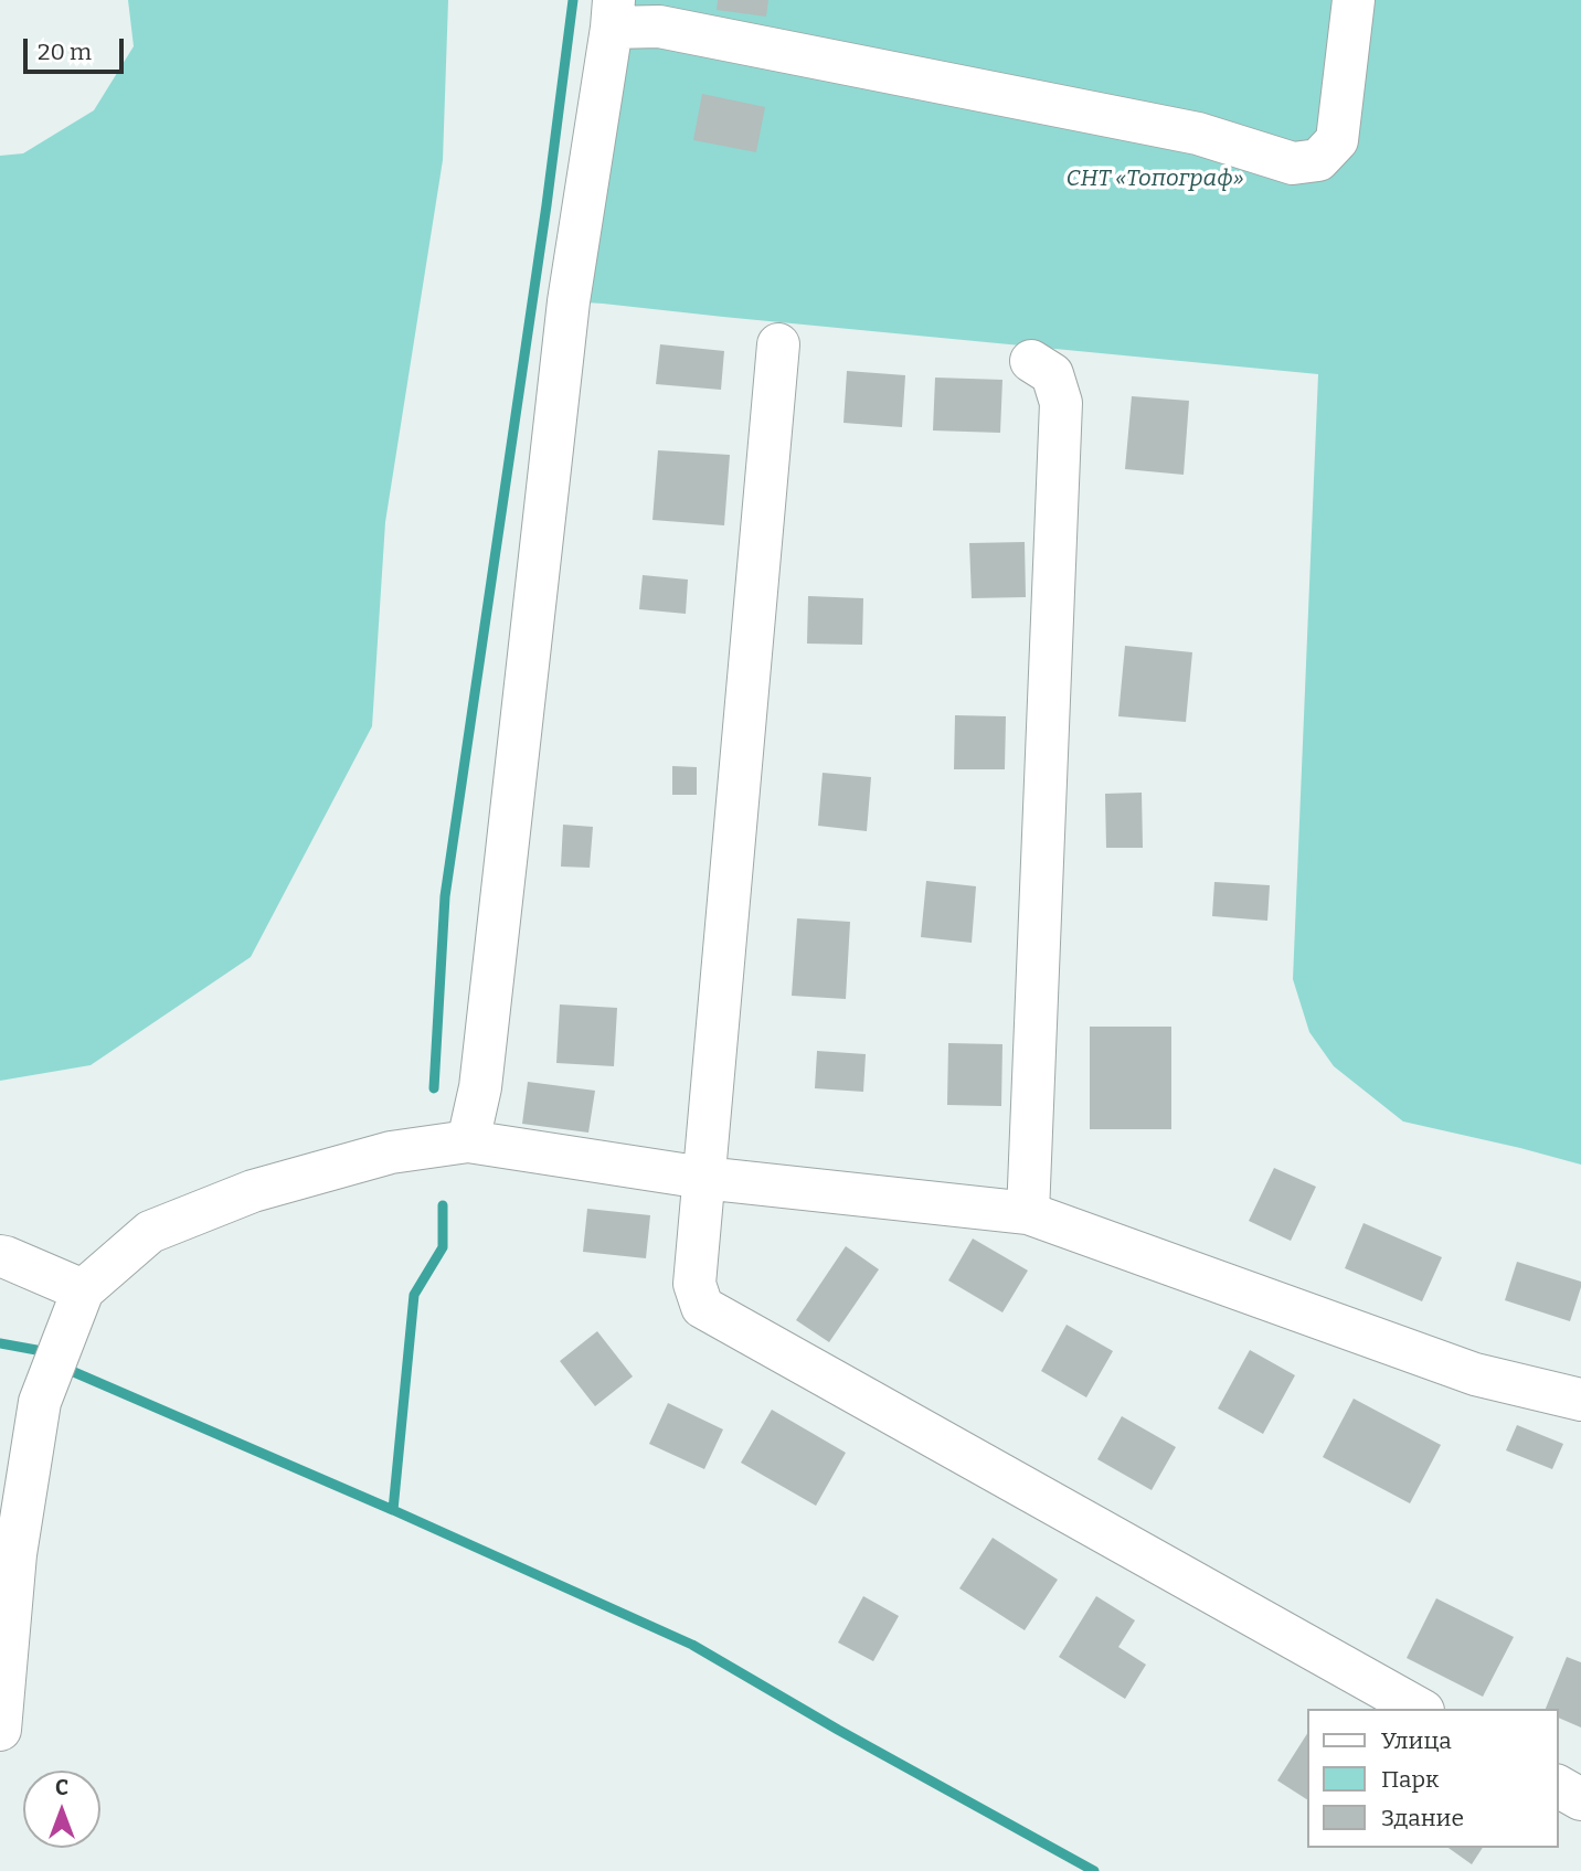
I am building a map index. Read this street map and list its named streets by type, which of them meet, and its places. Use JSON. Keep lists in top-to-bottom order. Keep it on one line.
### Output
{"parks":["СНТ «Топограф»"],"legend":["Улица","Парк","Здание"],"scale_bar":"20 m","north":"top"}
